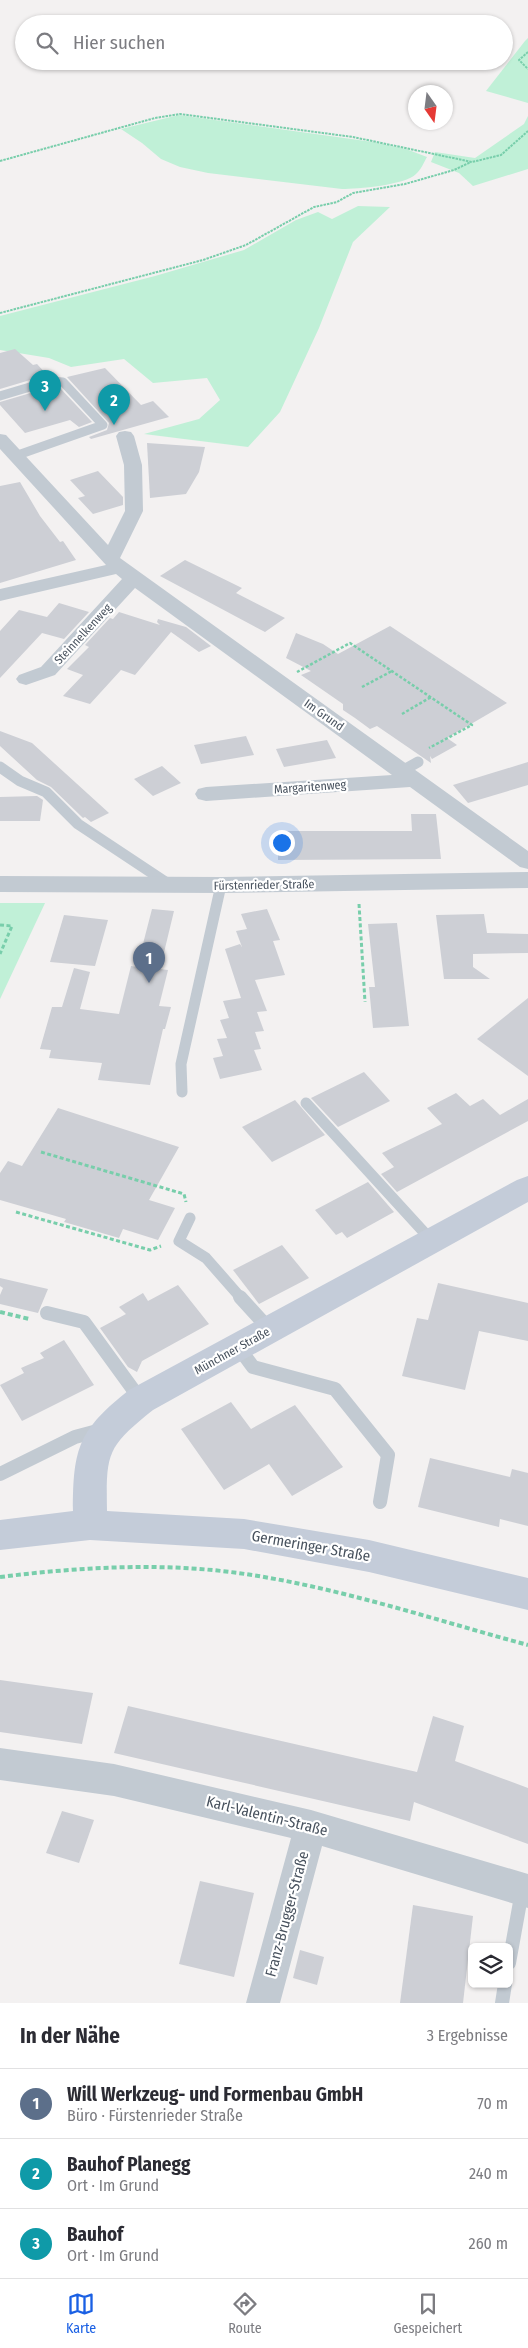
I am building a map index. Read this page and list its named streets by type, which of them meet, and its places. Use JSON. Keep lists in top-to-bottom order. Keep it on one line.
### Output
{"streets":{"main road":["Münchner Straße","Germeringer Straße"],"street":["Steinnelkenweg","Im Grund","Margaritenweg","Fürstenrieder Straße","Karl-Valentin-Straße","Franz-Brugger-Straße"]},"crossings":[["Steinnelkenweg","Im Grund"],["Im Grund","Margaritenweg"],["Münchner Straße","Germeringer Straße"],["Karl-Valentin-Straße","Franz-Brugger-Straße"]],"north":"bottom","page":{"search":"Hier suchen","pins":["3","2","1"],"heading":["In der Nähe","3 Ergebnisse"],"list":[{"mark":"1","name":"Will Werkzeug- und Formenbau GmbH","note":"Büro · Fürstenrieder Straße","value":"70 m"},{"mark":"2","name":"Bauhof Planegg","note":"Ort · Im Grund","value":"240 m"},{"mark":"3","name":"Bauhof","note":"Ort · Im Grund","value":"260 m"}],"nav":["Karte","Route","Gespeichert"]}}
